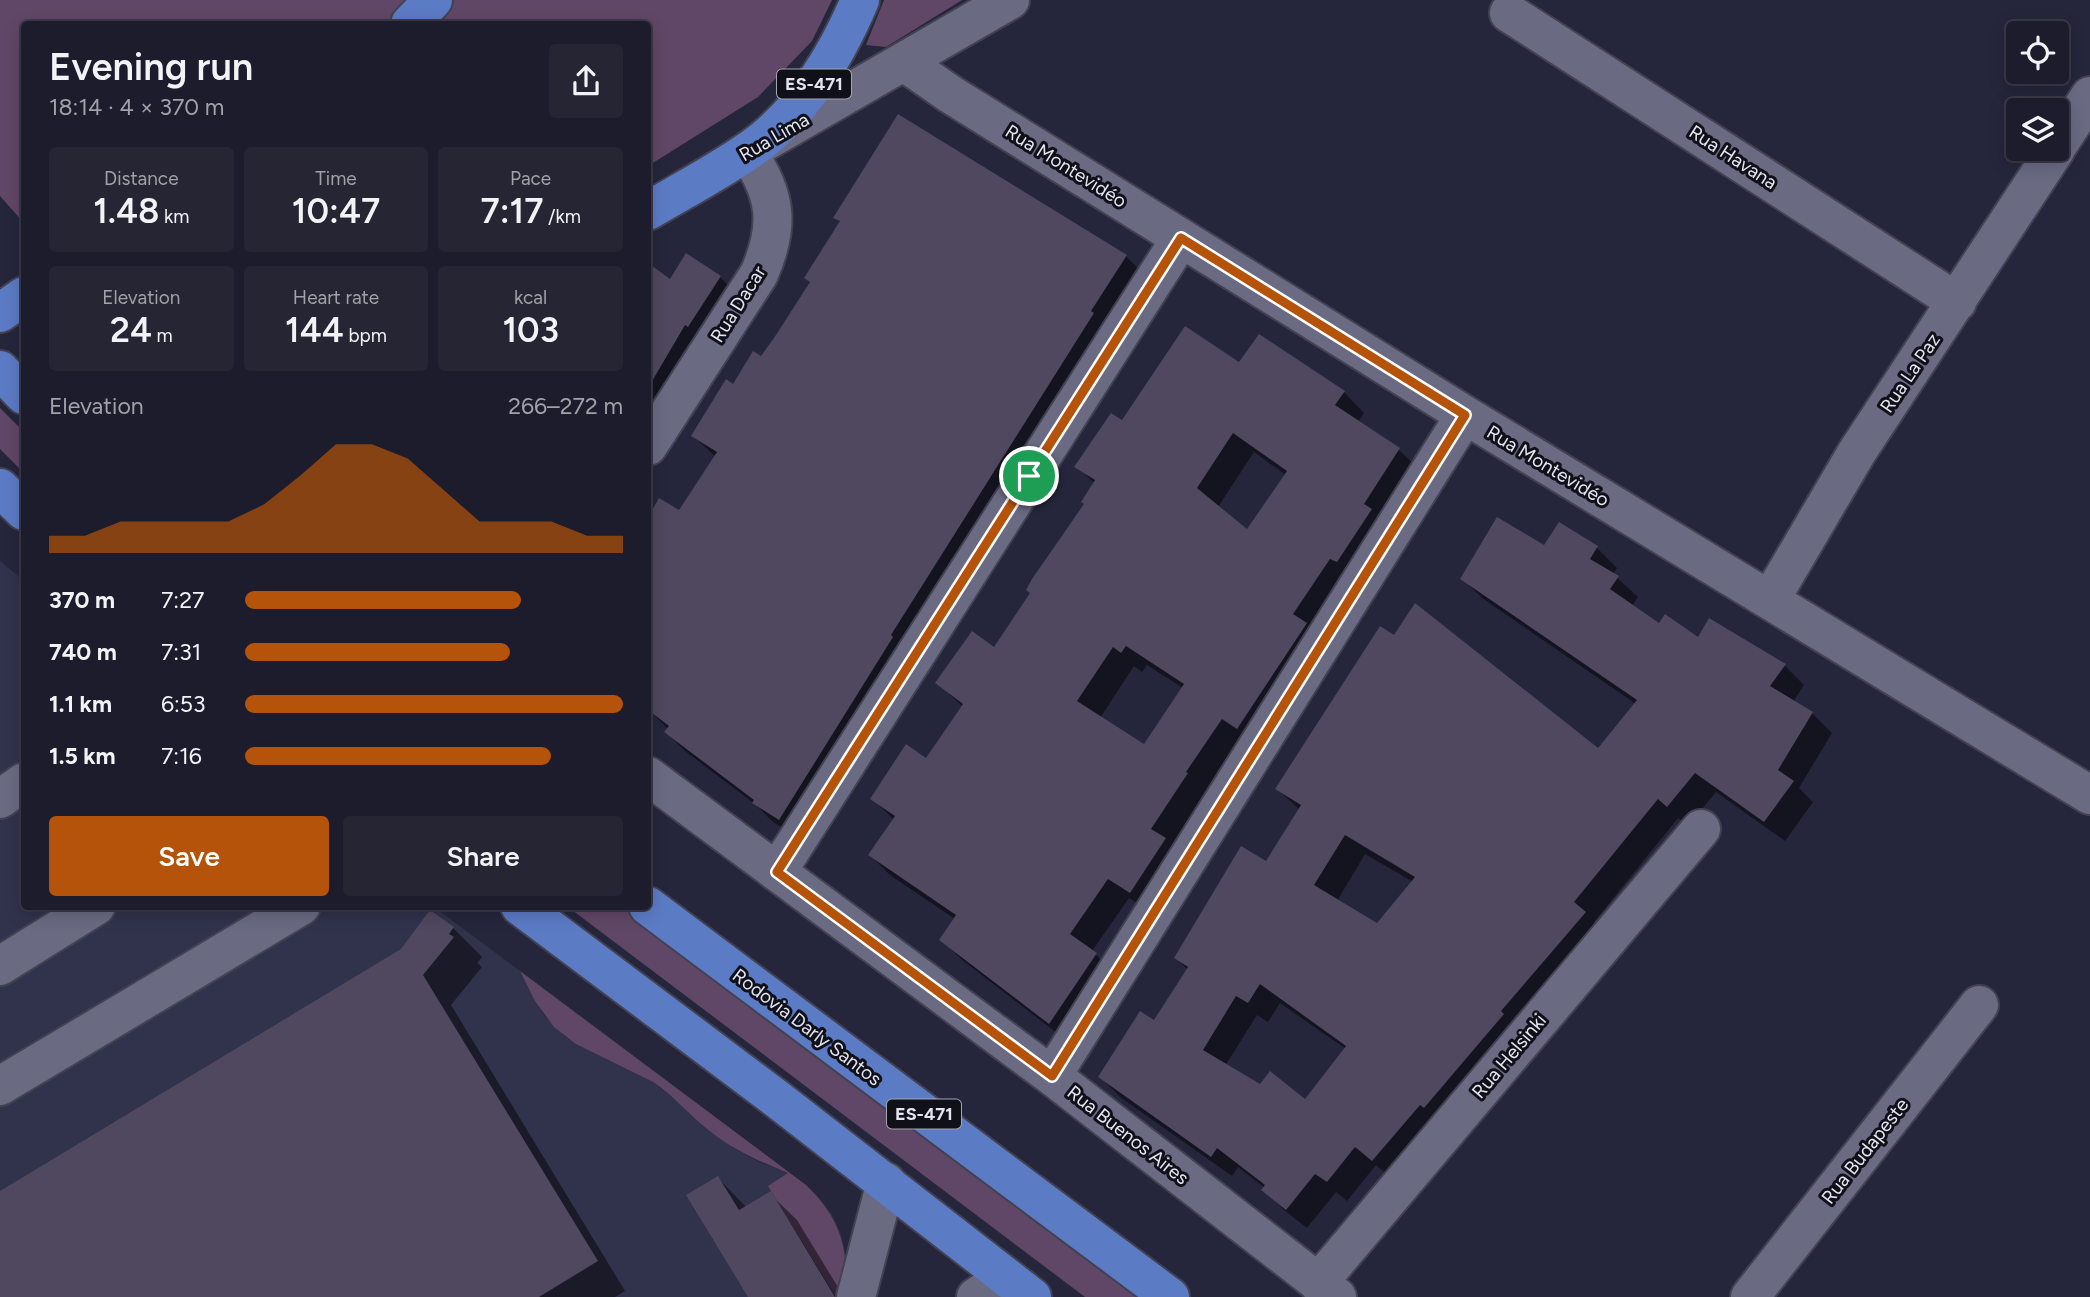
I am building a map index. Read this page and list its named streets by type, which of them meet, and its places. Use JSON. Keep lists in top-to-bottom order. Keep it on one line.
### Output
{"streets":{"main road":["ES-471","Rua Lima","Rodovia Darly Santos"],"street":["Rua Havana","Rua Montevidéo","Rua Dacar","Rua La Paz","Rua Helsinki","Rua Buenos Aires","Rua Budapeste"]},"crossings":[["ES-471","Rua Lima"],["ES-471","Rua Dacar"],["Rua Lima","Rua Montevidéo"],["Rua Lima","Rua Dacar"],["Rua Havana","Rua La Paz"],["Rua Montevidéo","Rua La Paz"],["Rua Helsinki","Rua Buenos Aires"]],"page":{"heading":["Evening run","18:14 · 4 × 370 m"],"stats":[["Distance","1.48 km"],["Time","10:47"],["Pace","7:17 /km"],["Elevation","24 m"],["Heart rate","144 bpm"],["kcal","103"]],"chart":["Elevation","266–272 m"],"list":[{"name":"370 m","note":"7:27"},{"name":"740 m","note":"7:31"},{"name":"1.1 km","note":"6:53"},{"name":"1.5 km","note":"7:16"}],"buttons":["Save","Share"]}}
